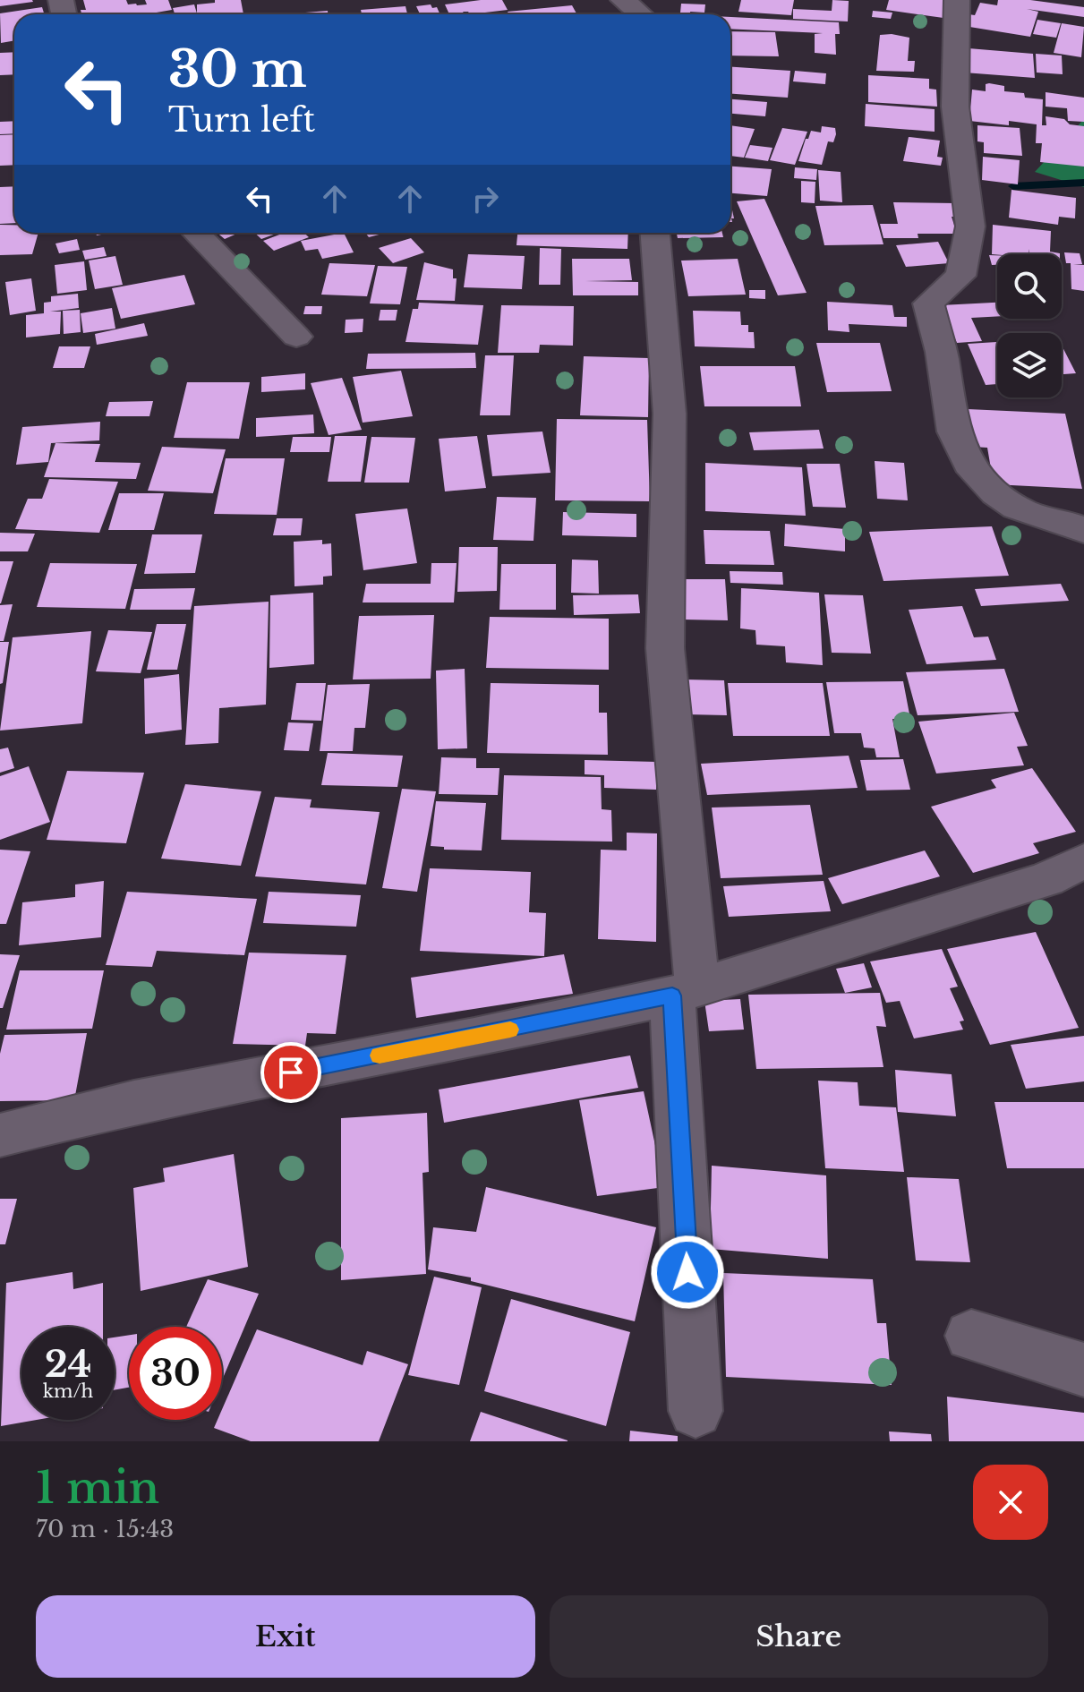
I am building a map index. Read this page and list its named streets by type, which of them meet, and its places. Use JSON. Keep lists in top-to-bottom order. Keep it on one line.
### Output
{"page":{"turn":["30 m","Turn left"],"speed":"24 km/h","limit":"30","heading":["1 min","70 m · 15:43"],"buttons":["Exit","Share"]}}
